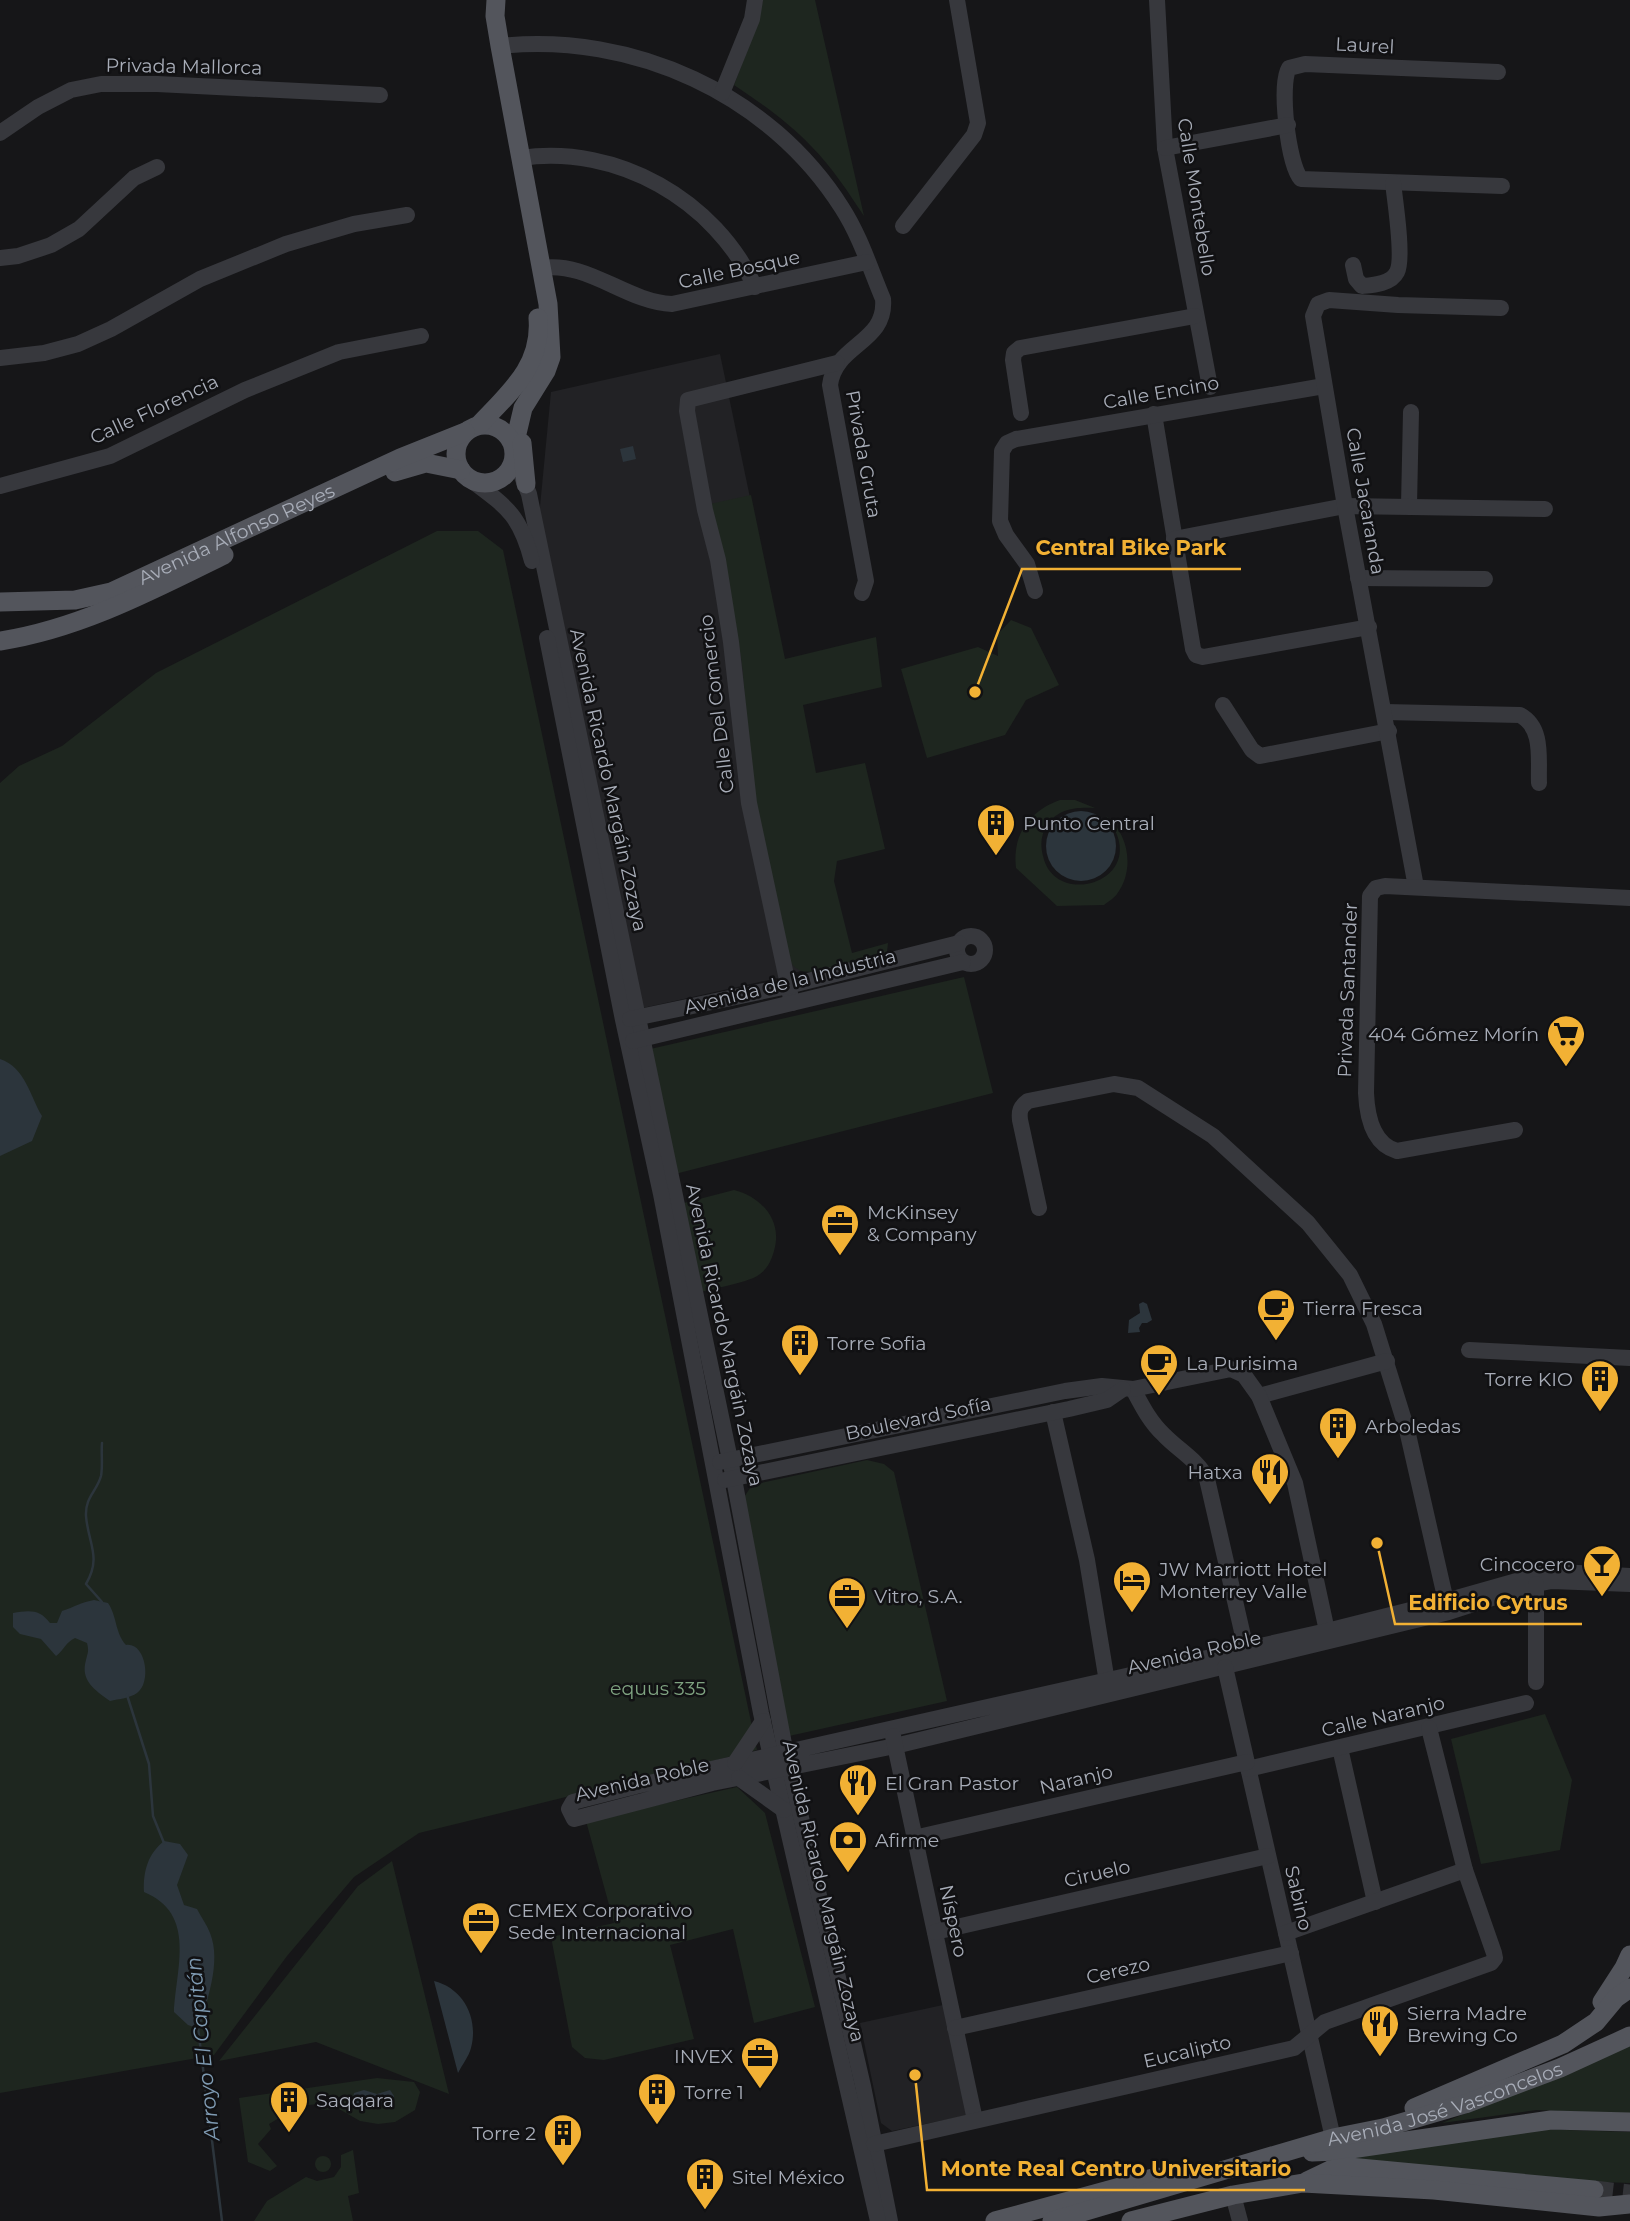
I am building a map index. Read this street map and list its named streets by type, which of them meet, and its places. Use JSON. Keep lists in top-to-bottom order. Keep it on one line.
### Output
{"streets":{"main road":["Avenida Alfonso Reyes","Avenida José Vasconcelos"],"street":["Laurel","Privada Mallorca","Calle Montebello","Calle Bosque","Calle Encino","Calle Florencia","Privada Gruta","Calle Jacaranda","Calle Del Comercio","Avenida Ricardo Margáin Zozaya","Avenida de la Industria","Privada Santander","Boulevard Sofía","Avenida Roble","Calle Naranjo","Naranjo","Ciruelo","Sabino","Níspero","Cerezo","Eucalipto"]},"crossings":[["Calle Encino","Calle Jacaranda"],["Privada Gruta","Calle Del Comercio"],["Calle Jacaranda","Privada Santander"],["Avenida Alfonso Reyes","Avenida Ricardo Margáin Zozaya"],["Calle Del Comercio","Avenida de la Industria"],["Avenida Ricardo Margáin Zozaya","Avenida de la Industria"],["Avenida Ricardo Margáin Zozaya","Boulevard Sofía"],["Avenida Ricardo Margáin Zozaya","Avenida Roble"],["Avenida Ricardo Margáin Zozaya","Eucalipto"],["Avenida Roble","Sabino"],["Avenida Roble","Níspero"],["Calle Naranjo","Naranjo"],["Calle Naranjo","Sabino"],["Naranjo","Sabino"],["Naranjo","Níspero"],["Ciruelo","Sabino"],["Ciruelo","Níspero"],["Sabino","Cerezo"],["Sabino","Eucalipto"],["Sabino","Avenida José Vasconcelos"],["Níspero","Cerezo"],["Níspero","Eucalipto"]],"water":["Arroyo El Capitán"],"parks":["equus 335"],"places":{"other":["Central Bike Park","Edificio Cytrus","Monte Real Centro Universitario"],"building":["Punto Central","Torre Sofia","Torre KIO","Arboledas","Torre 1","Saqqara","Torre 2","Sitel México"],"supermarket":["404 Gómez Morín"],"office":["McKinsey & Company","Vitro, S.A.","CEMEX Corporativo Sede Internacional","INVEX"],"cafe":["Tierra Fresca","La Purisima"],"restaurant":["Hatxa","El Gran Pastor","Sierra Madre Brewing Co"],"bar":["Cincocero"],"hotel":["JW Marriott Hotel Monterrey Valle"],"bank":["Afirme"]}}
